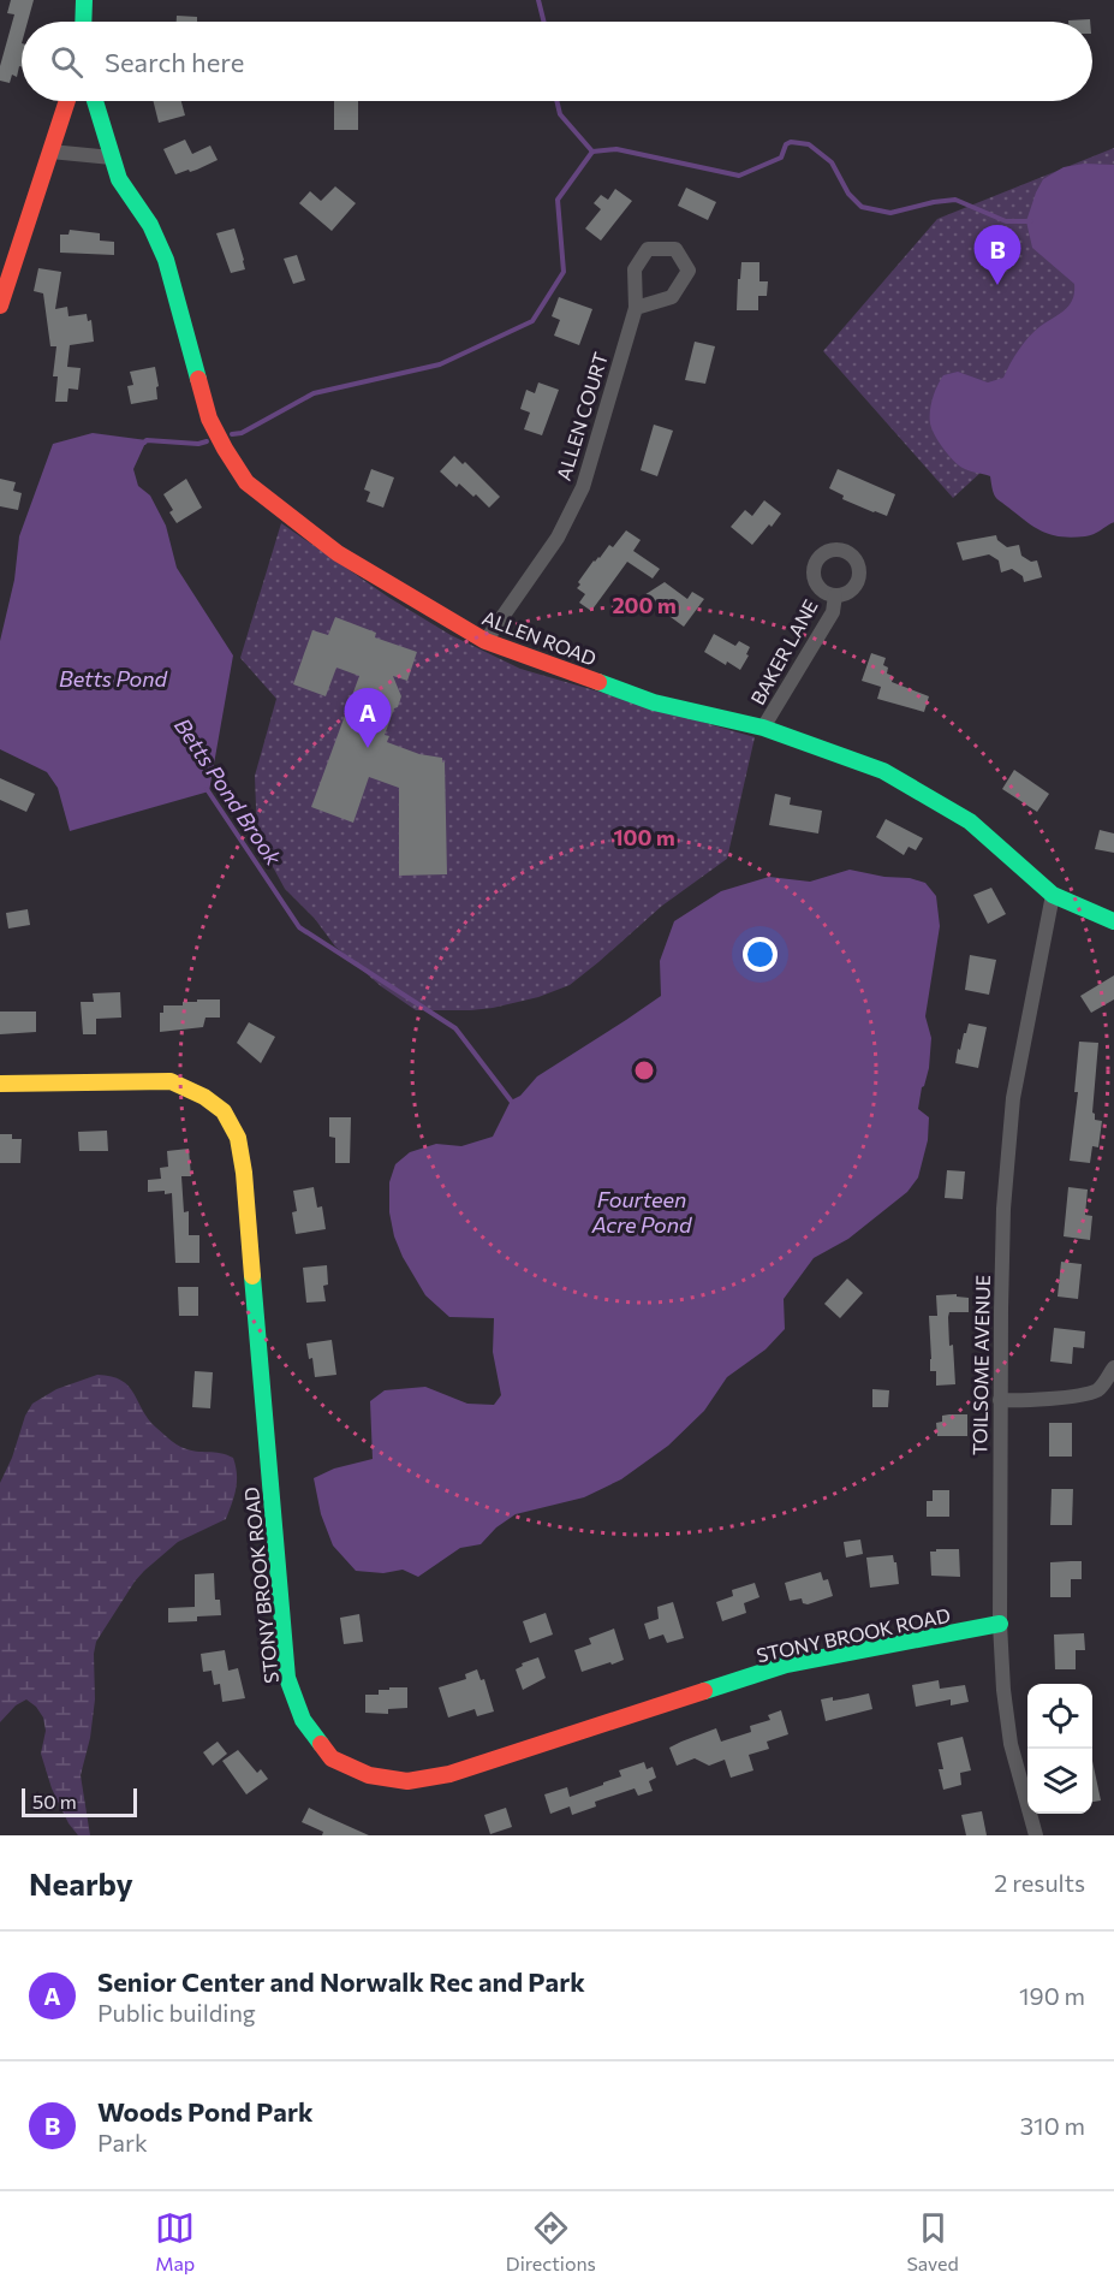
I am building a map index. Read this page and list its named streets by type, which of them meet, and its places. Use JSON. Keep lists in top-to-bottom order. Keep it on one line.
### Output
{"streets":{"street":["ALLEN COURT","ALLEN ROAD","BAKER LANE","TOILSOME AVENUE","STONY BROOK ROAD"]},"crossings":[["ALLEN COURT","ALLEN ROAD"],["ALLEN ROAD","BAKER LANE"],["ALLEN ROAD","TOILSOME AVENUE"],["TOILSOME AVENUE","STONY BROOK ROAD"]],"water":["Betts Pond","Betts Pond Brook","Fourteen Acre Pond"],"scale_bar":"50 m","page":{"search":"Search here","pins":["B","A"],"scale":"50 m","heading":["Nearby","2 results"],"list":[{"mark":"A","name":"Senior Center and Norwalk Rec and Park","note":"Public building","value":"190 m"},{"mark":"B","name":"Woods Pond Park","note":"Park","value":"310 m"}],"nav":["Map","Directions","Saved"]},"rings":["200 m","100 m"]}
